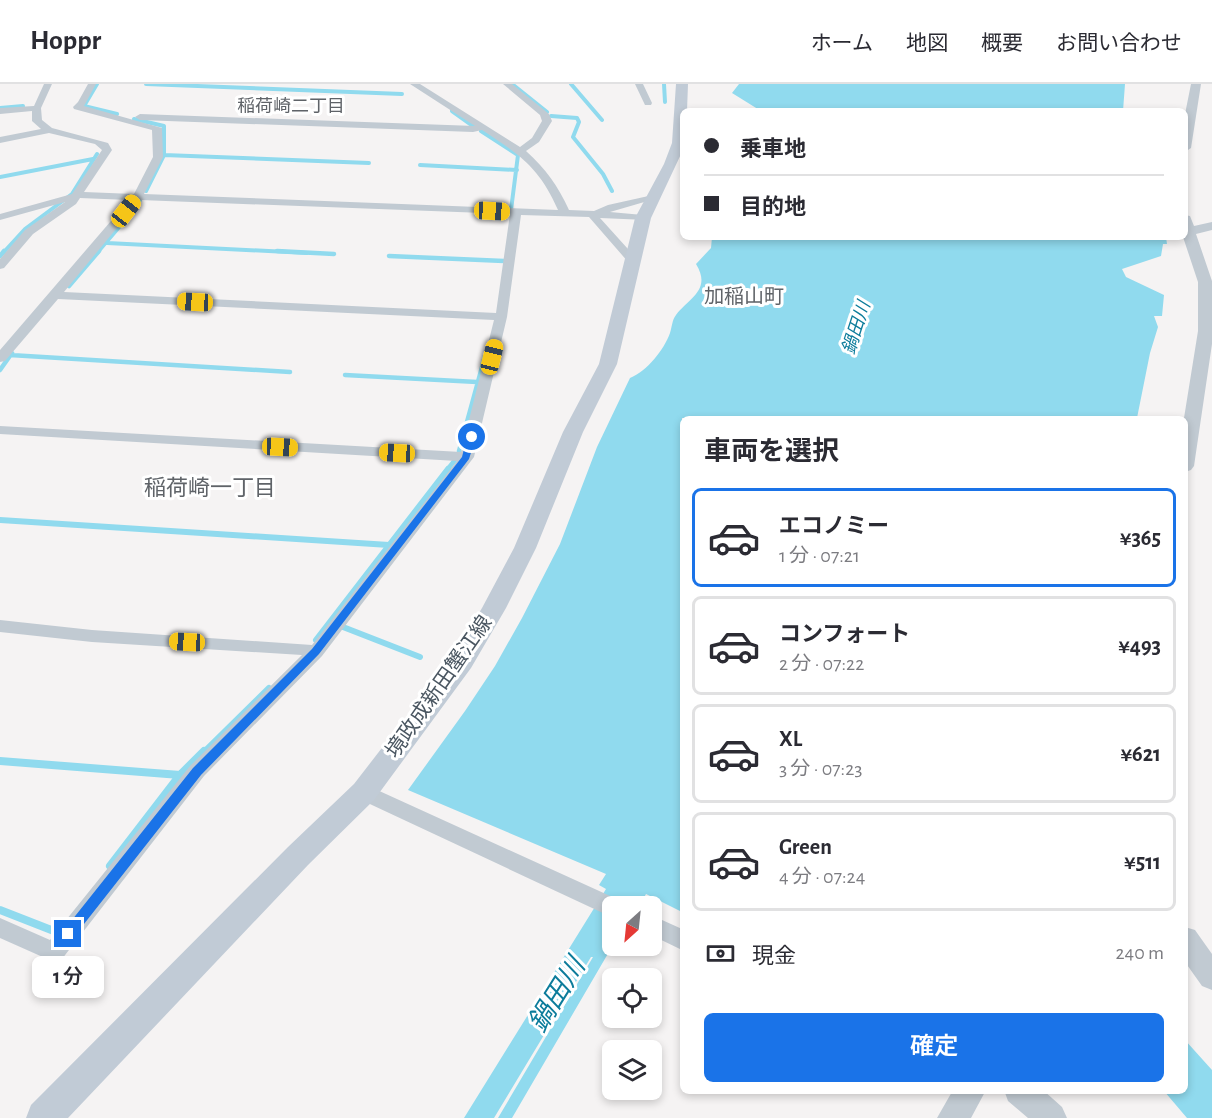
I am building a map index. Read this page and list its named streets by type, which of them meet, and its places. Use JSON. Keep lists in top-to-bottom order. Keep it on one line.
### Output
{"streets":{"main road":["境政成新田蟹江線"]},"districts":["稲荷崎二丁目","加稲山町","稲荷崎一丁目"],"water":["鍋田川"],"north":"bottom left","page":{"header":"Hoppr","nav":["ホーム","地図","概要","お問い合わせ"],"banner":["乗車地","目的地"],"heading":"車両を選択","list":[{"name":"エコノミー","note":"1 分 · 07:21","value":"¥365"},{"name":"コンフォート","note":"2 分 · 07:22","value":"¥493"},{"name":"XL","note":"3 分 · 07:23","value":"¥621"},{"name":"Green","note":"4 分 · 07:24","value":"¥511"}],"pay":["現金","240 m"],"bubble":"1 分","buttons":"確定"}}
